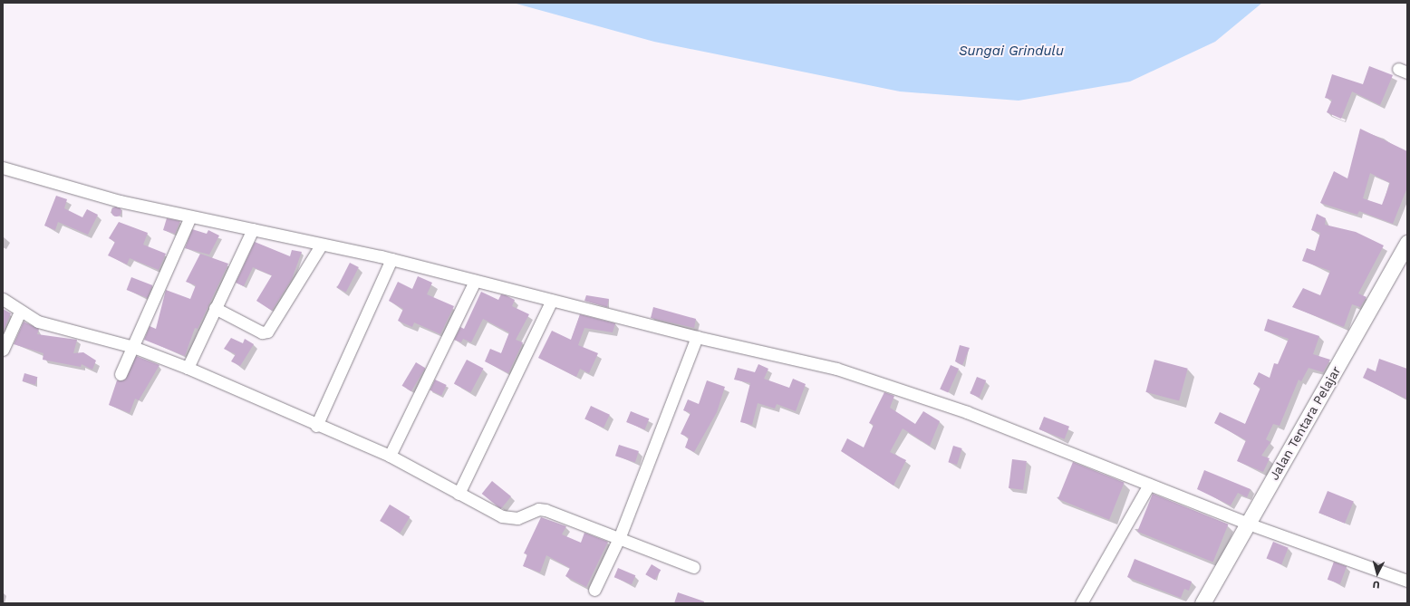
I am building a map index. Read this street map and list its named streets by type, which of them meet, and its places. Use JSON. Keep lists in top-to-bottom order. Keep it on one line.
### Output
{"streets":{"main road":["Jalan Tentara Pelajar"]},"water":["Sungai Grindulu"],"north":"bottom"}
